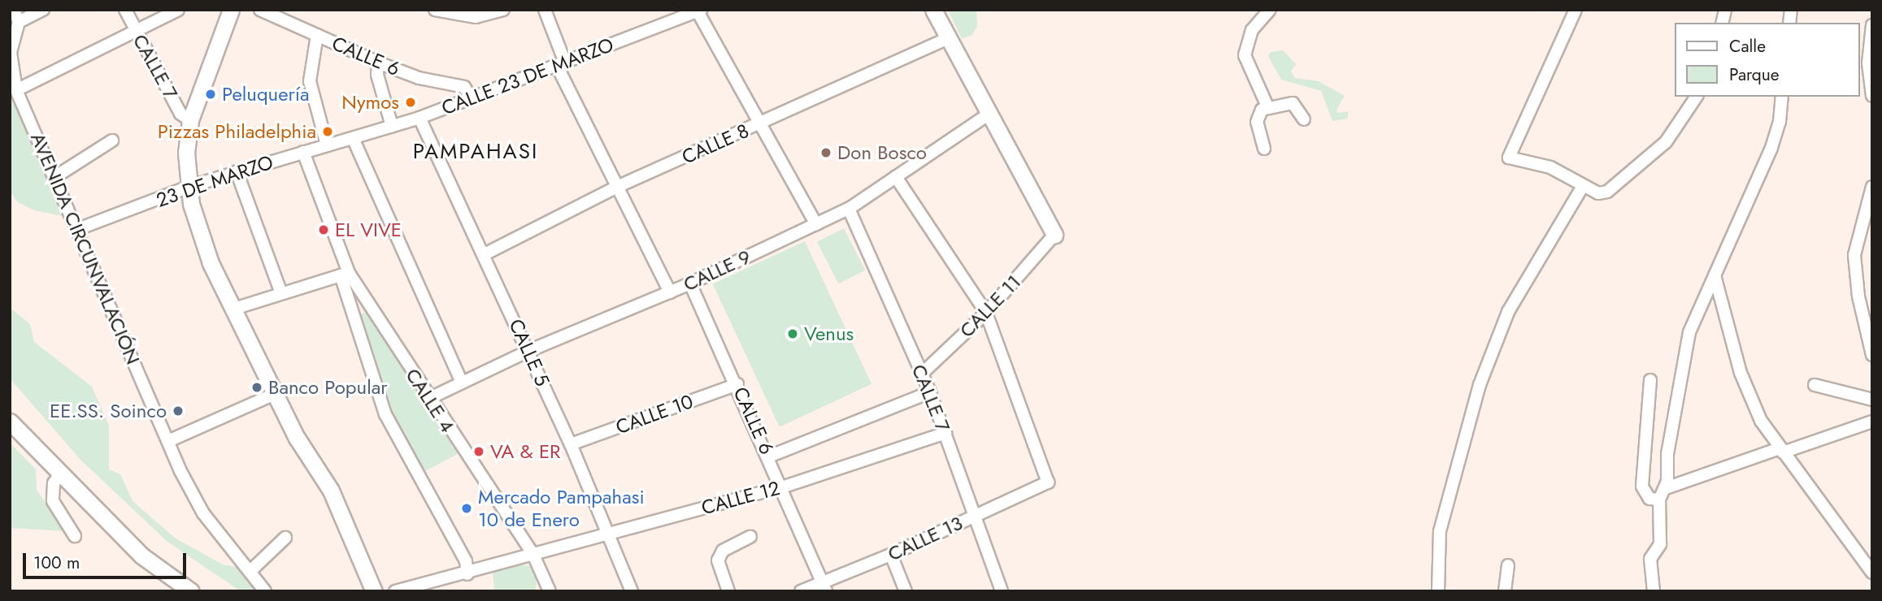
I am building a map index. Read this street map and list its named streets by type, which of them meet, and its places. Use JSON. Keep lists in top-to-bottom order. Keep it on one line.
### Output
{"streets":{"street":["CALLE 6","CALLE 7","CALLE 23 DE MARZO","CALLE 8","23 DE MARZO","AVENIDA CIRCUNVALACIÓN","CALLE 9","CALLE 11","CALLE 5","CALLE 4","CALLE 10","CALLE 12","CALLE 13"]},"crossings":[["CALLE 6","CALLE 23 DE MARZO"],["CALLE 6","CALLE 9"],["CALLE 6","CALLE 10"],["CALLE 6","CALLE 12"],["CALLE 6","CALLE 13"],["CALLE 7","CALLE 9"],["CALLE 7","CALLE 11"],["CALLE 7","CALLE 12"],["CALLE 7","CALLE 13"],["CALLE 23 DE MARZO","23 DE MARZO"],["CALLE 23 DE MARZO","CALLE 5"],["CALLE 8","CALLE 5"],["23 DE MARZO","AVENIDA CIRCUNVALACIÓN"],["23 DE MARZO","CALLE 4"],["CALLE 9","CALLE 5"],["CALLE 9","CALLE 4"],["CALLE 11","CALLE 13"],["CALLE 5","CALLE 10"],["CALLE 5","CALLE 12"],["CALLE 4","CALLE 12"]],"districts":["PAMPAHASI"],"places":["Peluquería","Nymos","Pizzas Philadelphia","Don Bosco","EL VIVE","Venus","Banco Popular","EE.SS. Soinco","VA & ER","Mercado Pampahasi 10 de Enero"],"legend":["Calle","Parque"],"scale_bar":"100 m"}
